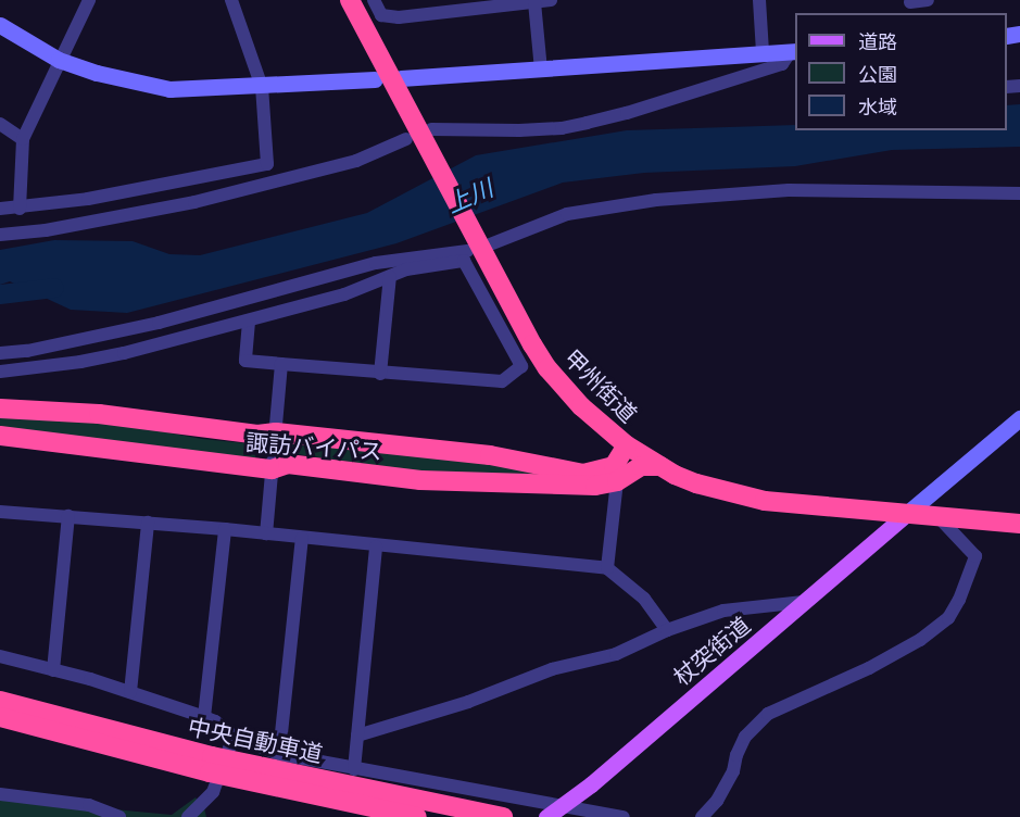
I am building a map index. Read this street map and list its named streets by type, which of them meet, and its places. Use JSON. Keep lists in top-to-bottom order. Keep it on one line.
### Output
{"streets":{"highway":["甲州街道","諏訪バイパス","中央自動車道"],"main road":["杖突街道"]},"crossings":[["甲州街道","諏訪バイパス"],["甲州街道","杖突街道"]],"water":["上川"],"legend":["道路","公園","水域"]}
